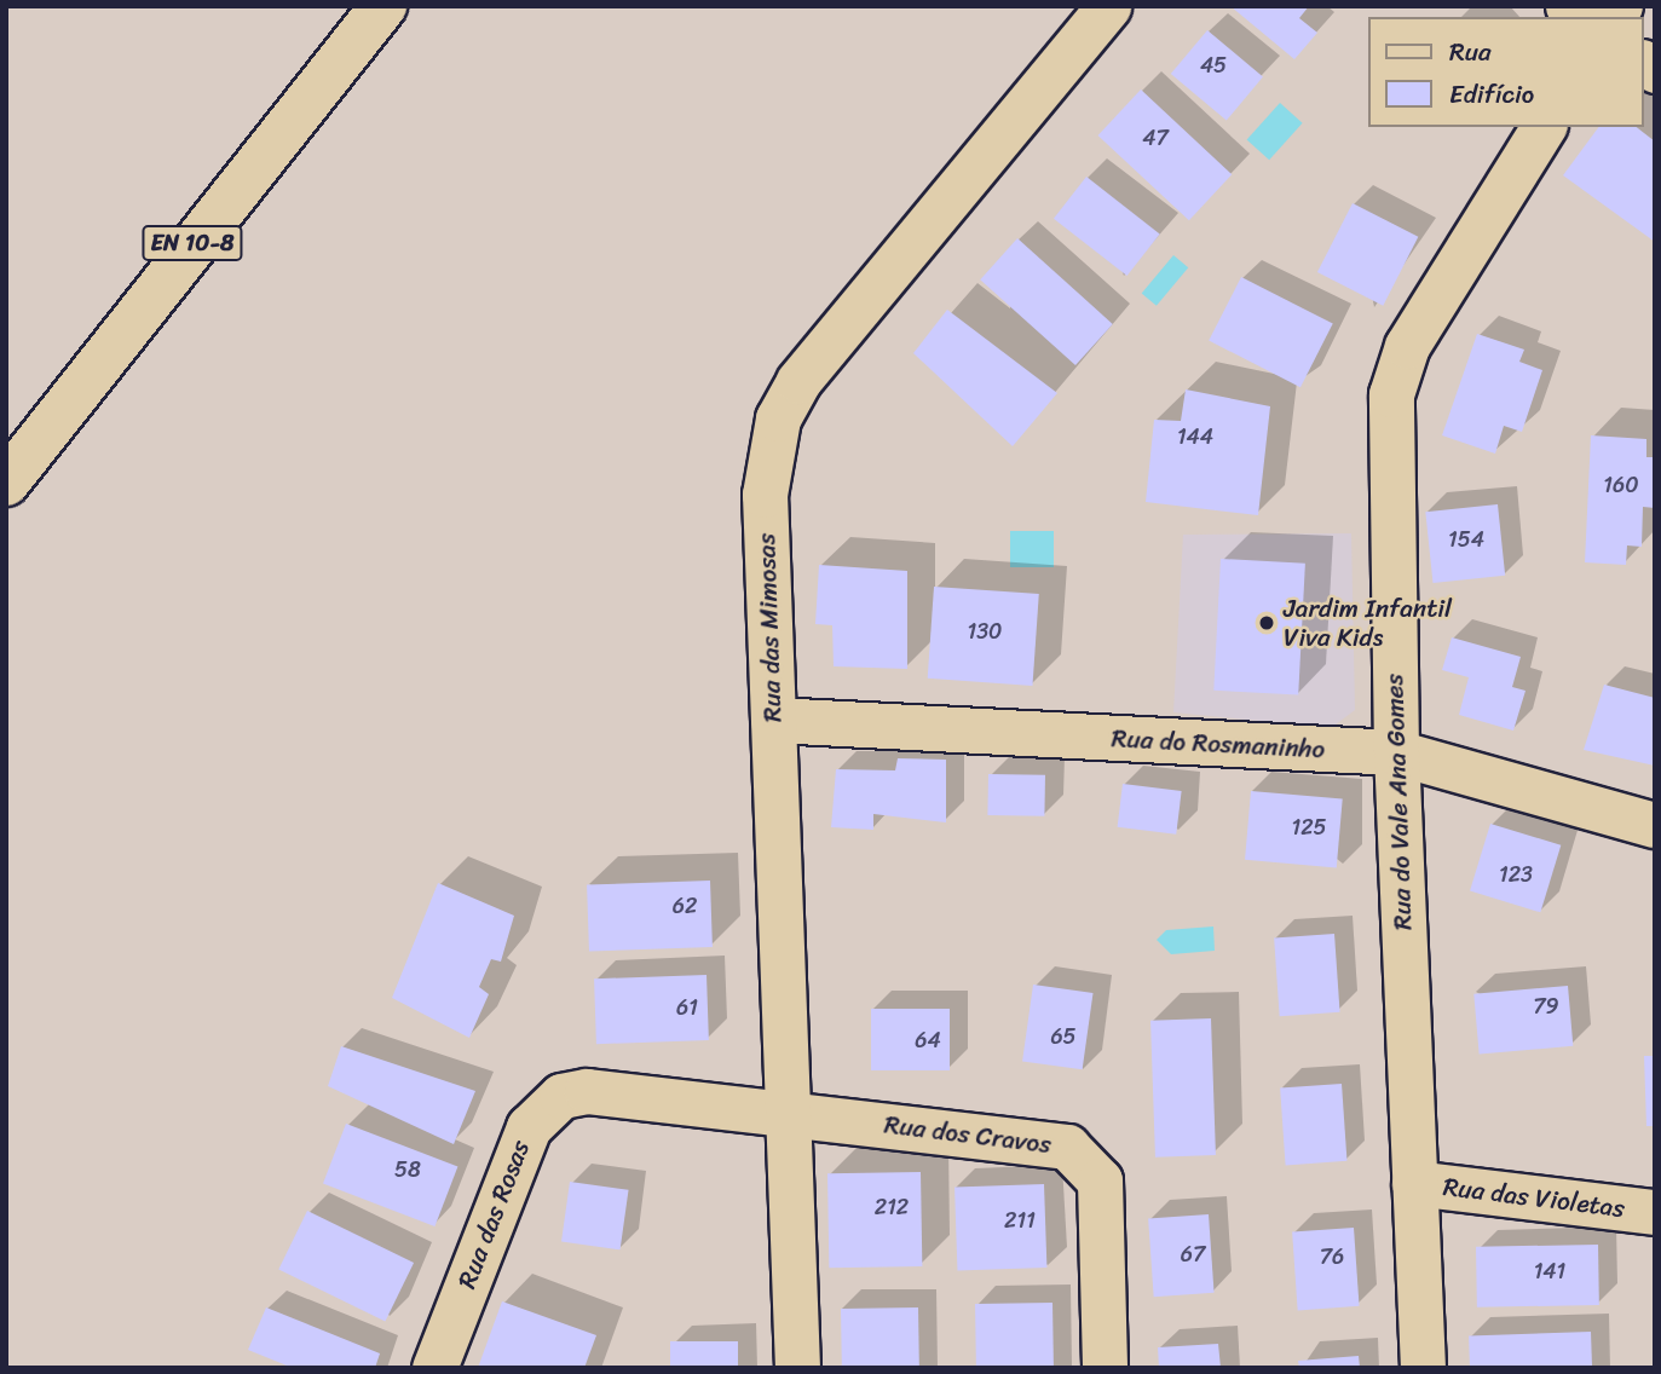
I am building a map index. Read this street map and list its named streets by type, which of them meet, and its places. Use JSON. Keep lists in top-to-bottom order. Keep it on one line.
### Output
{"streets":{"highway":["EN 10-8"],"street":["Rua das Mimosas","Rua do Rosmaninho","Rua do Vale Ana Gomes","Rua dos Cravos","Rua das Violetas","Rua das Rosas"]},"crossings":[["Rua das Mimosas","Rua do Rosmaninho"],["Rua das Mimosas","Rua dos Cravos"],["Rua das Mimosas","Rua das Rosas"],["Rua do Rosmaninho","Rua do Vale Ana Gomes"],["Rua do Vale Ana Gomes","Rua das Violetas"],["Rua dos Cravos","Rua das Rosas"]],"places":["Jardim Infantil Viva Kids"],"house_numbers":["45","47","144","160","154","130","125","123","62","79","61","65","64","58","212","211","67","76","141"],"legend":["Rua","Edifício"]}
